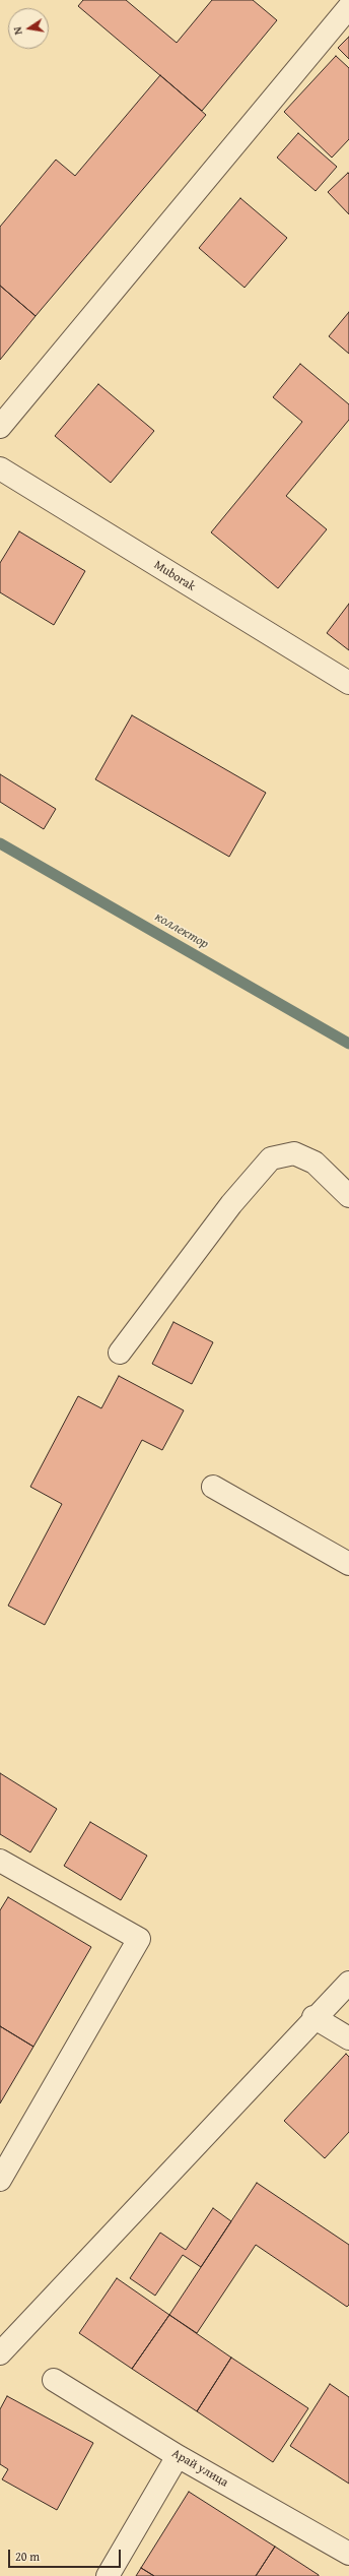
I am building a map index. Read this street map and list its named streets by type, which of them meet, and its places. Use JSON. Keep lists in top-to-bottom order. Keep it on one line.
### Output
{"streets":{"street":["Muborak","Арай улица"]},"water":["коллектор"],"scale_bar":"20 m","north":"left"}
